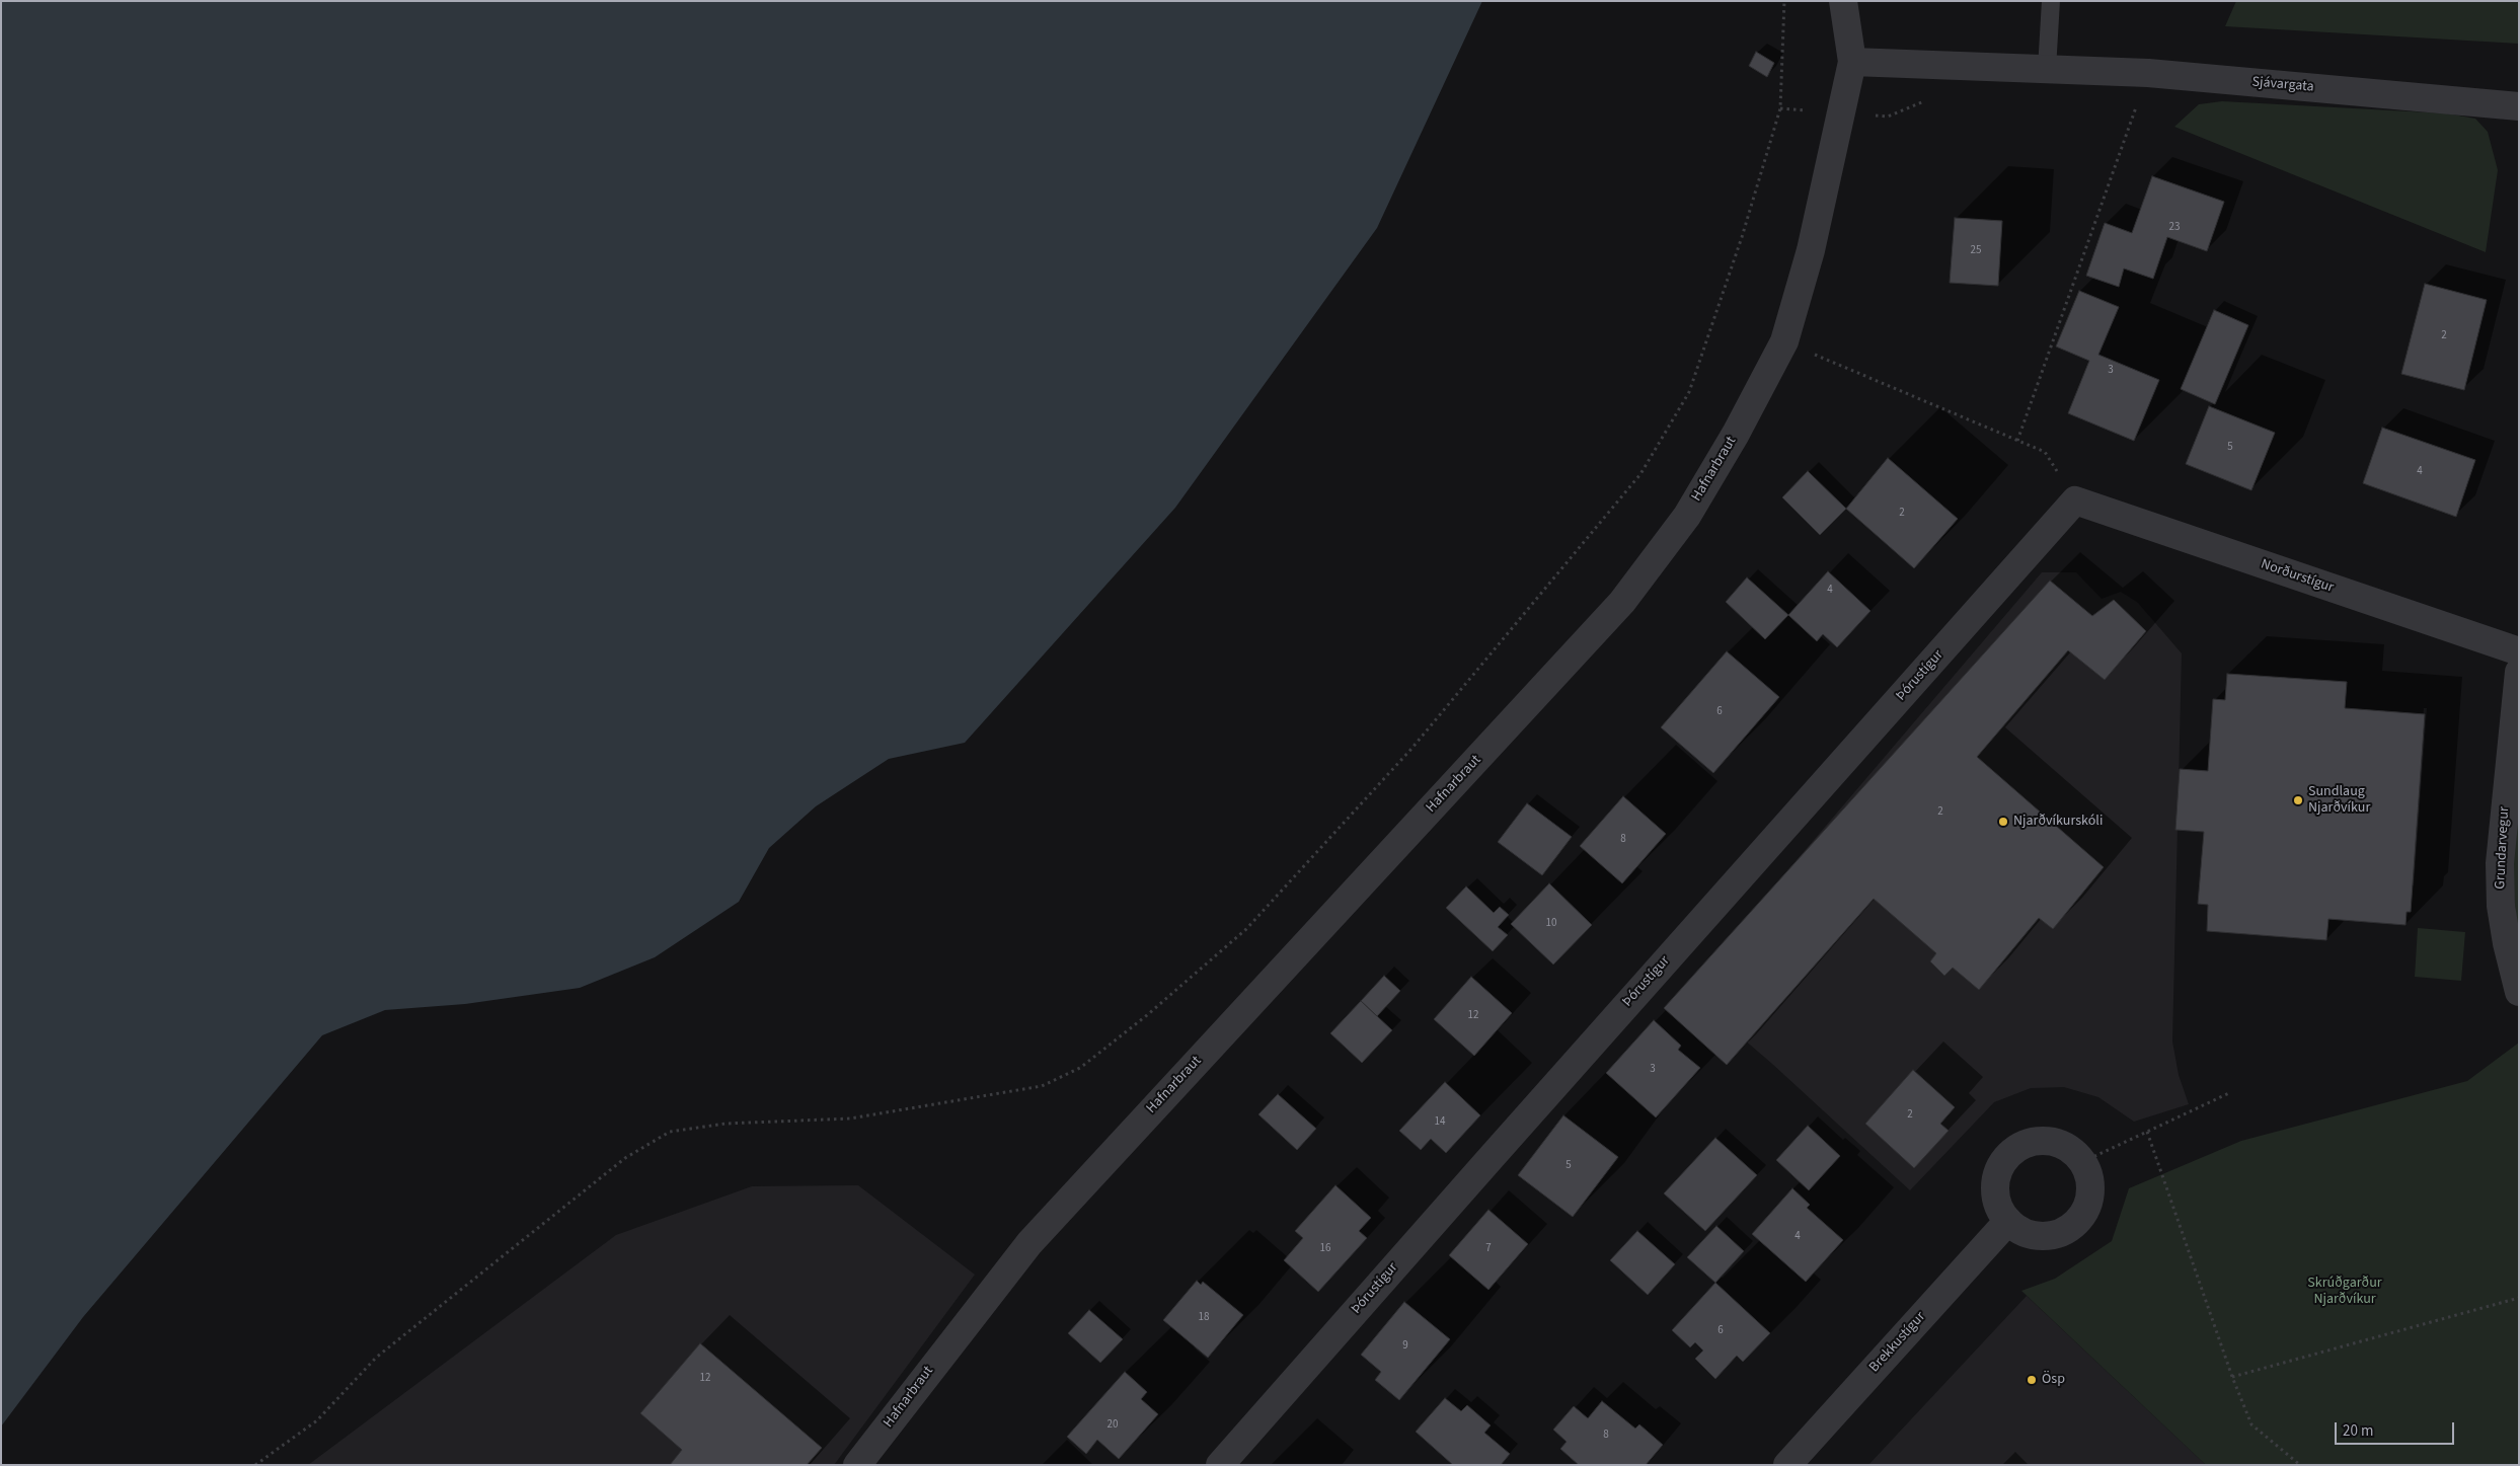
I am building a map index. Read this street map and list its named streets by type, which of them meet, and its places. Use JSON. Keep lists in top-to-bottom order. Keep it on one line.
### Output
{"streets":{"street":["Sjávargata","Hafnarbraut","Norðurstígur","Þórustígur","Grundarvegur","Brekkustígur"]},"crossings":[["Sjávargata","Hafnarbraut"],["Norðurstígur","Þórustígur"]],"parks":["Skrúðgarður Njarðvíkur"],"places":["Sundlaug Njarðvíkur","Njarðvíkurskóli","Ösp"],"house_numbers":["23","25","2","3","5","4","2","4","6","2","8","10","12","3","2","14","5","4","16","7","18","6","9","12","20","8"],"scale_bar":"20 m"}
